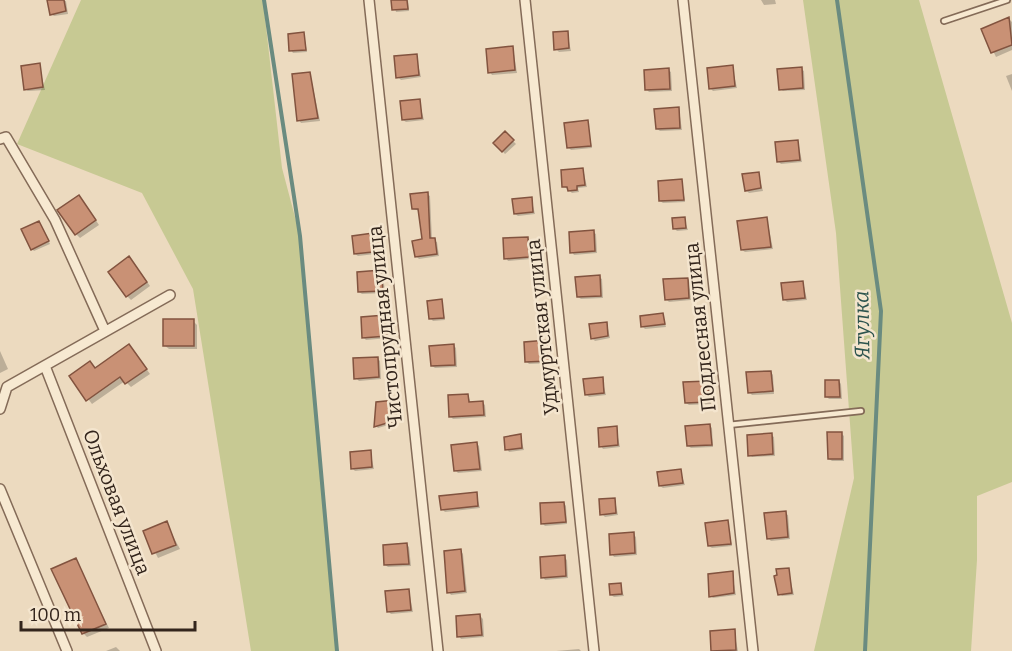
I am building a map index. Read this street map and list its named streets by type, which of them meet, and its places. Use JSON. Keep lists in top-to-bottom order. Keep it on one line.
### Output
{"streets":{"street":["Чистопрудная улица","Удмуртская улица","Подлесная улица","Ольховая улица"]},"water":["Ягулка"],"scale_bar":"100 m"}
